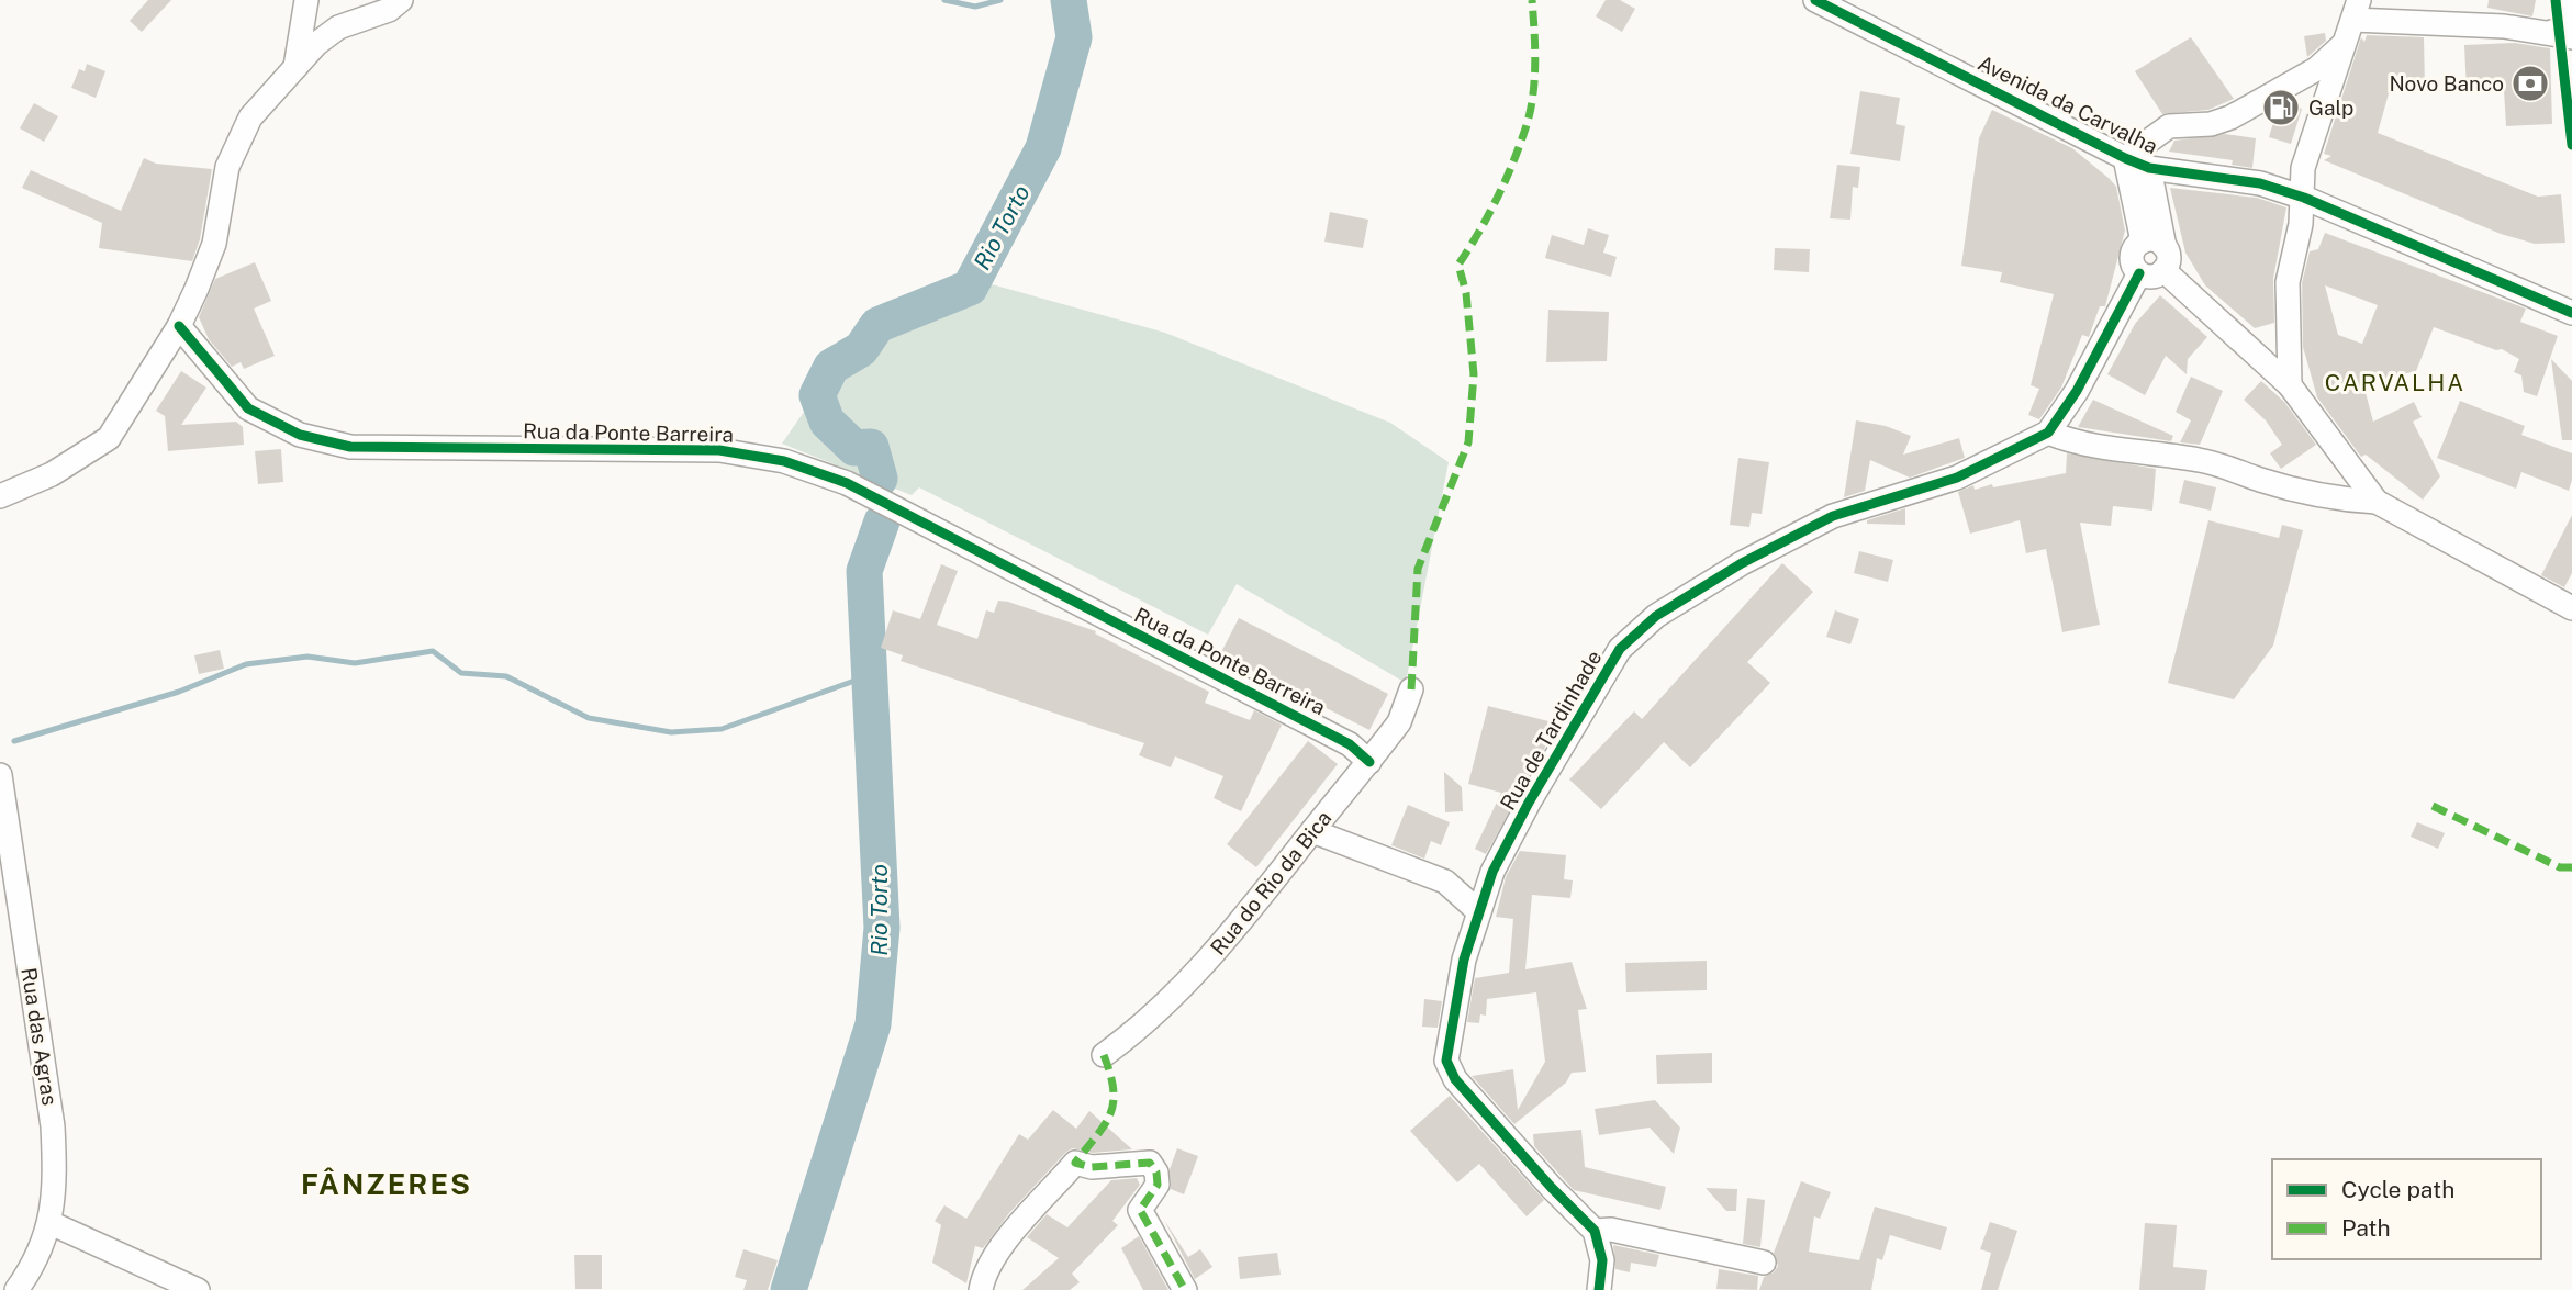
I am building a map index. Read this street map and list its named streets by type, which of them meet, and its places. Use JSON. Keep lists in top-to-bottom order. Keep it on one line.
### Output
{"streets":{"street":["Avenida da Carvalha","Rua da Ponte Barreira","Rua de Tardinhade","Rua do Rio da Bica","Rua das Agras"]},"crossings":[["Rua da Ponte Barreira","Rua do Rio da Bica"]],"districts":["CARVALHA","FÂNZERES"],"water":["Rio Torto"],"places":{"bank":["Novo Banco"],"fuel station":["Galp"]},"legend":["Cycle path","Path"]}
